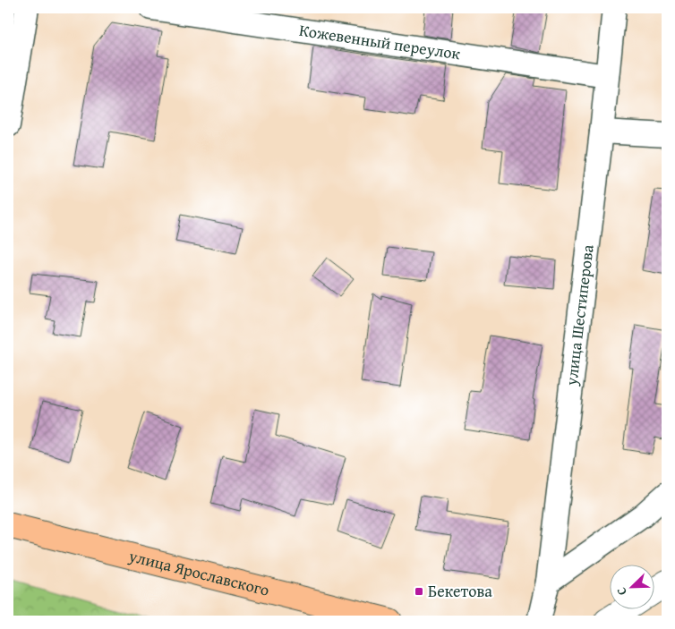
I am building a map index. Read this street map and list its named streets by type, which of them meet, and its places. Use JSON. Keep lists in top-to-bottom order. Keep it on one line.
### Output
{"streets":{"main road":["улица Ярославского"],"street":["Кожевенный переулок","улица Шестиперова"]},"crossings":[["Кожевенный переулок","улица Шестиперова"]],"places":{"transit":["Бекетова"]},"north":"bottom left"}
